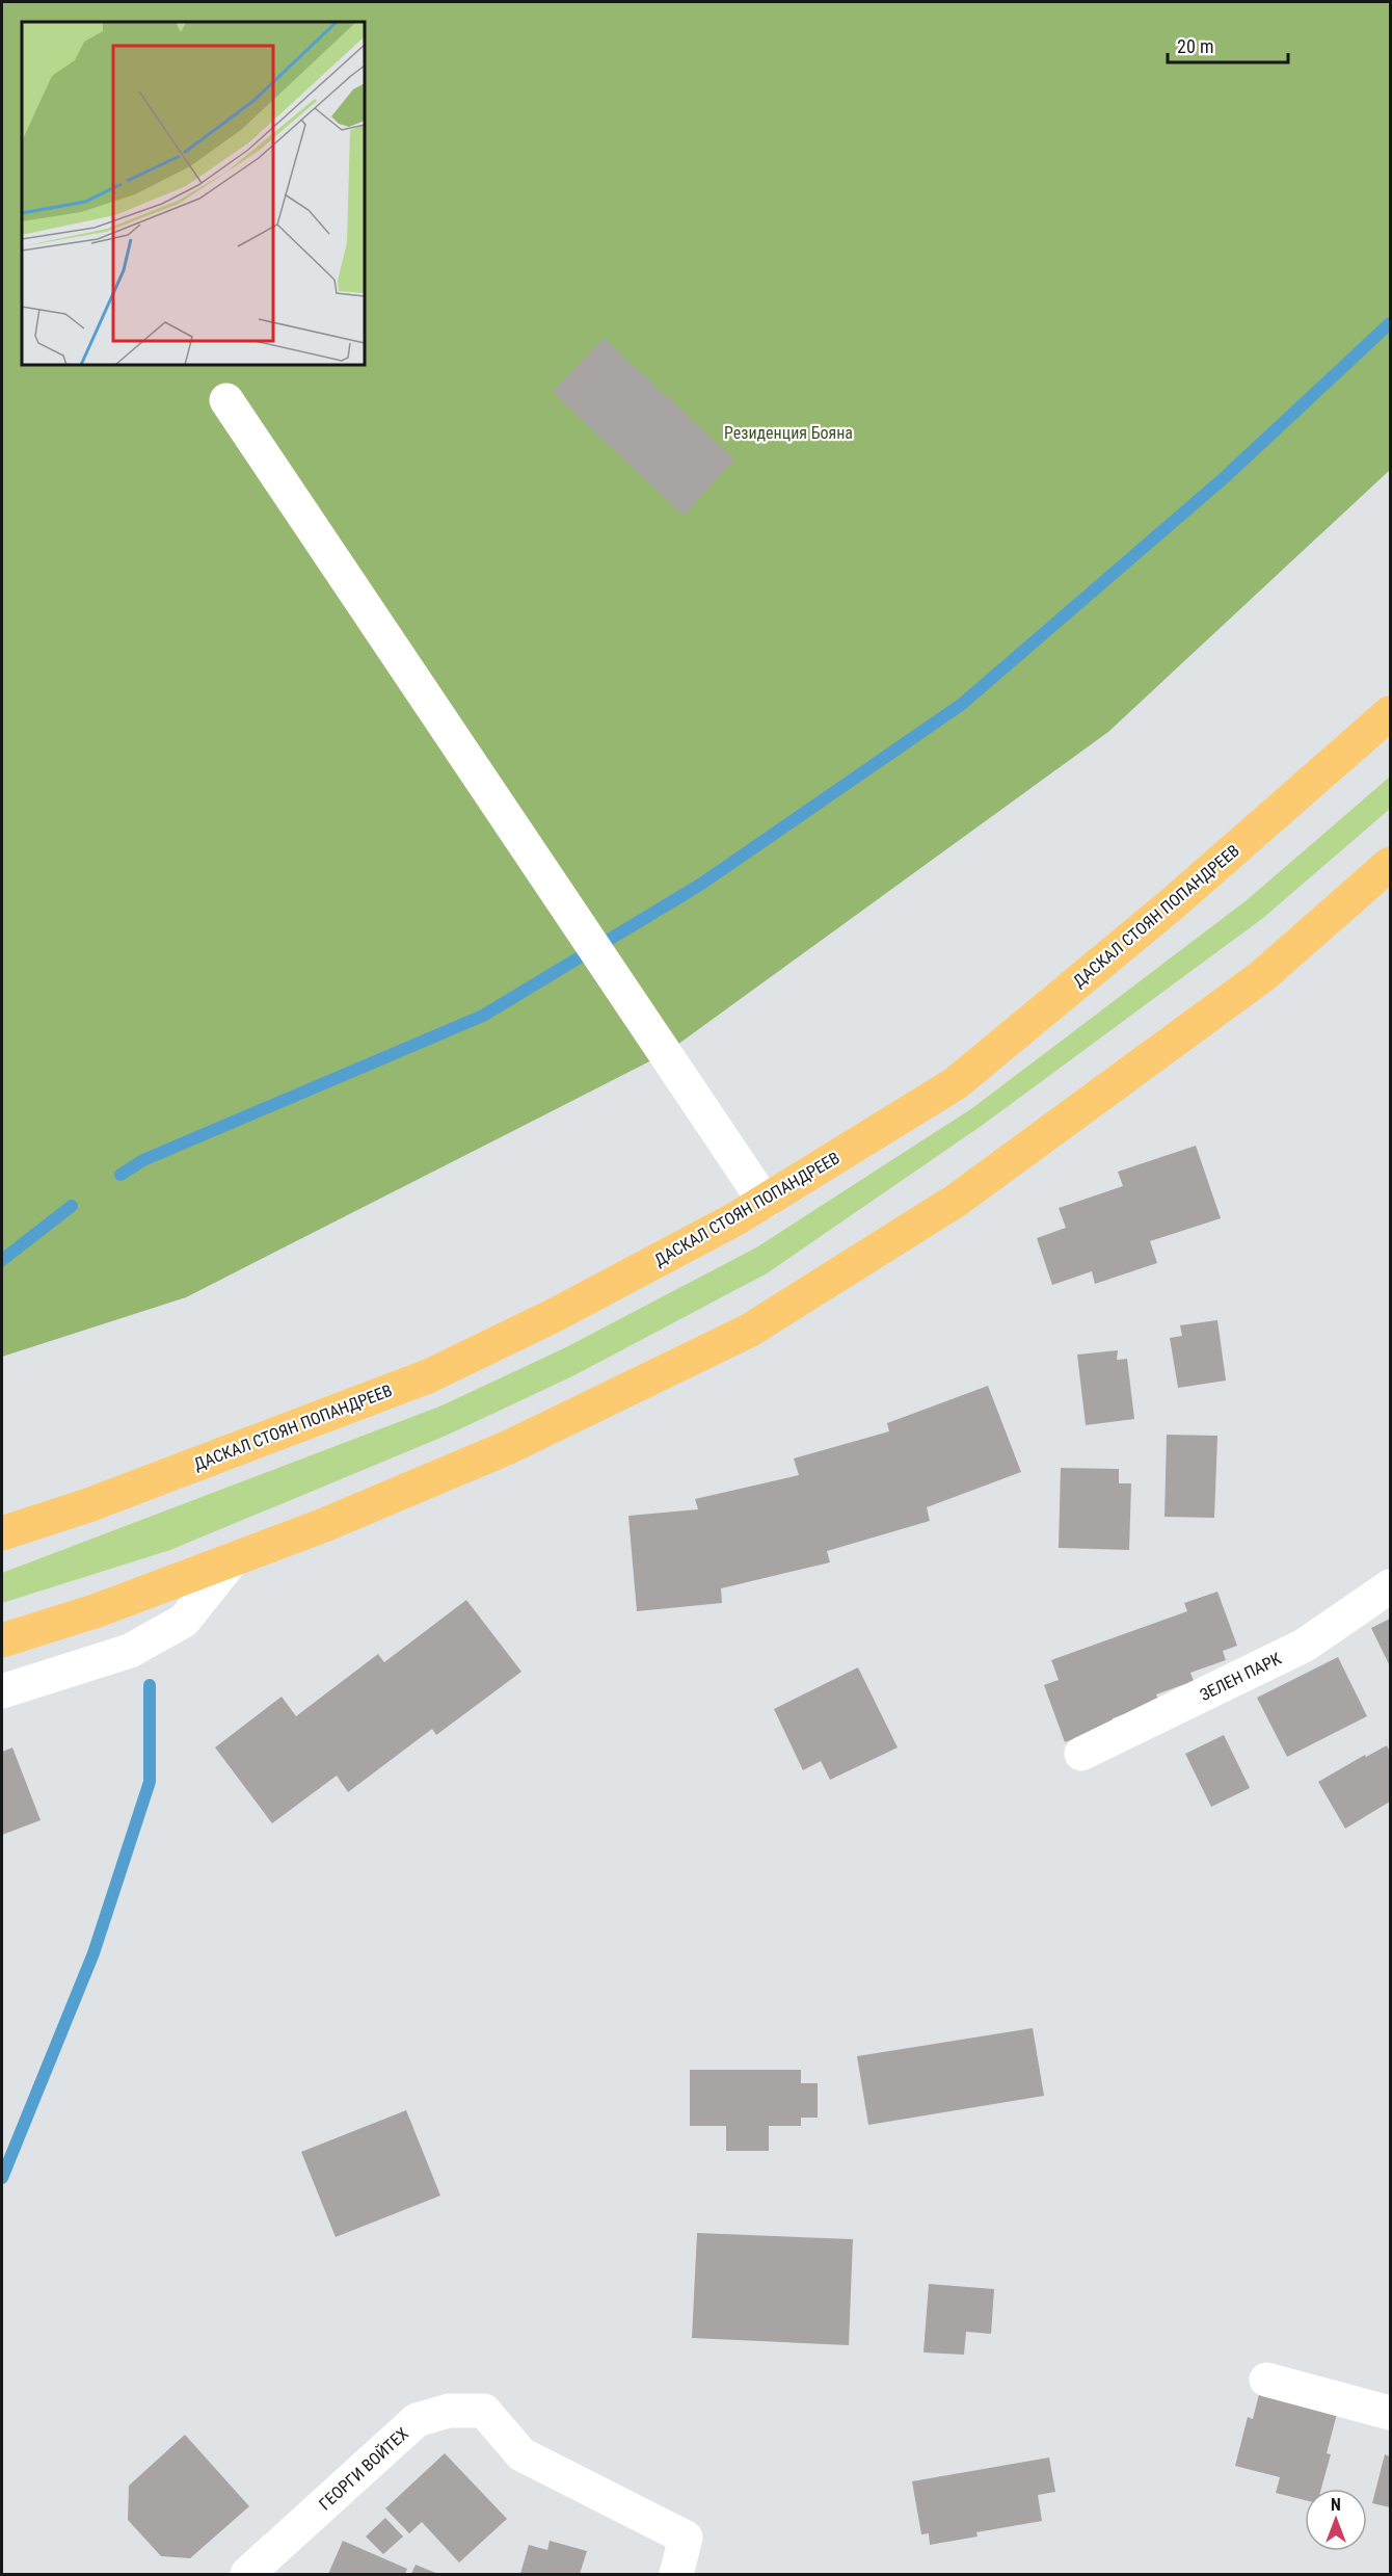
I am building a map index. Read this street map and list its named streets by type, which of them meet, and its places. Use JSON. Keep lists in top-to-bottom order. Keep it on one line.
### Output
{"streets":{"main road":["ДАСКАЛ СТОЯН ПОПАНДРЕЕВ"],"street":["ЗЕЛЕН ПАРК","ГЕОРГИ ВОЙТЕХ"]},"parks":["Резиденция Бояна"],"scale_bar":"20 m","north":"top"}
